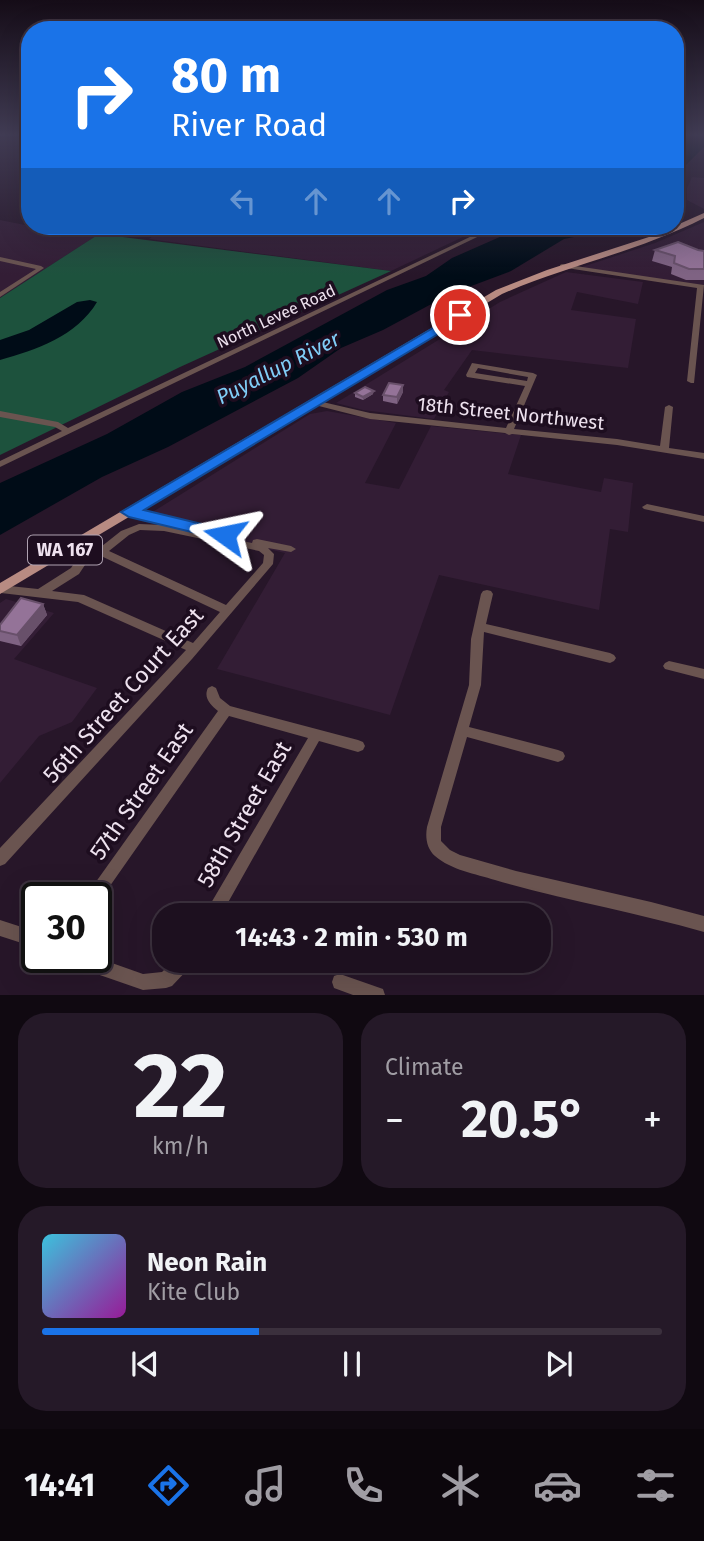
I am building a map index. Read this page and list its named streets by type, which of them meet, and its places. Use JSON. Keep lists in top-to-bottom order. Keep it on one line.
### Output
{"streets":{"main road":["WA 167"],"street":["North Levee Road","18th Street Northwest","56th Street Court East","57th Street East","58th Street East"]},"crossings":[["18th Street Northwest","WA 167"]],"water":["Puyallup River"],"page":{"turn":["80 m","River Road"],"limit":"30","trip":"14:43 · 2 min · 530 m","tile":[["22","km/h"],"Climate"],"heat":["−","20.5°","+"],"song":["Neon Rain","Kite Club"],"tabs":"14:41"}}
